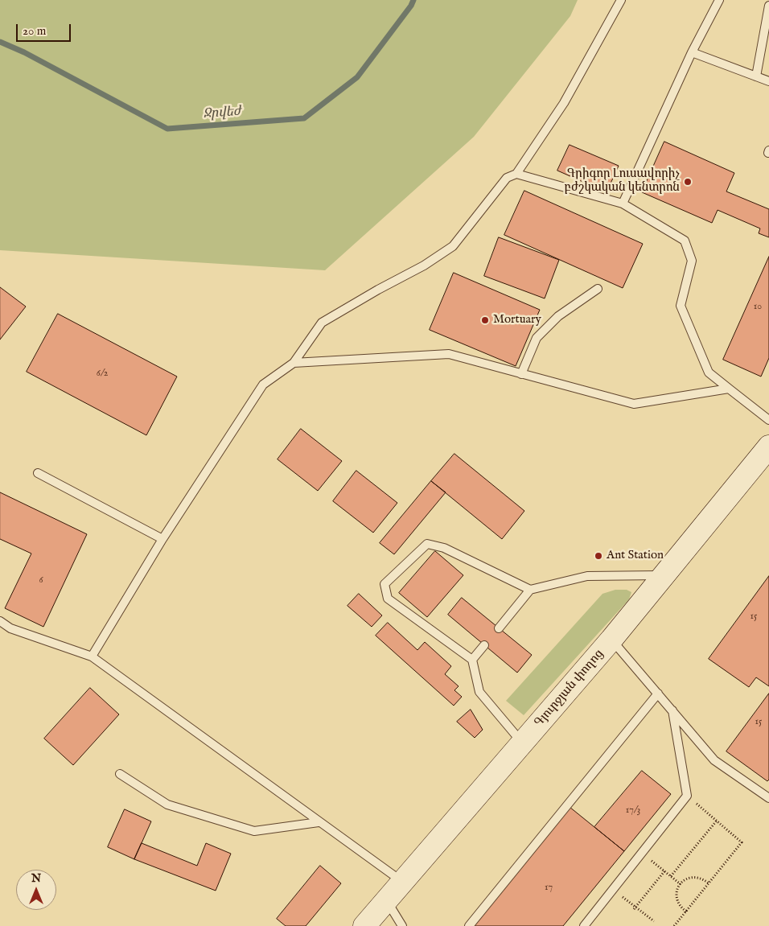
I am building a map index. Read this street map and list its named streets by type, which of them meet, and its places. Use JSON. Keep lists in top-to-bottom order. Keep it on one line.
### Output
{"streets":{"main road":["Գյուրջյան փողոց"]},"water":["Ջրվեժ"],"places":["Գրիգոր Լուսավորիչ բժշկական կենտրոն","Mortuary","Ant Station"],"house_numbers":["10","6/2","6","15","15","17/3","17"],"scale_bar":"20 m","north":"top"}
